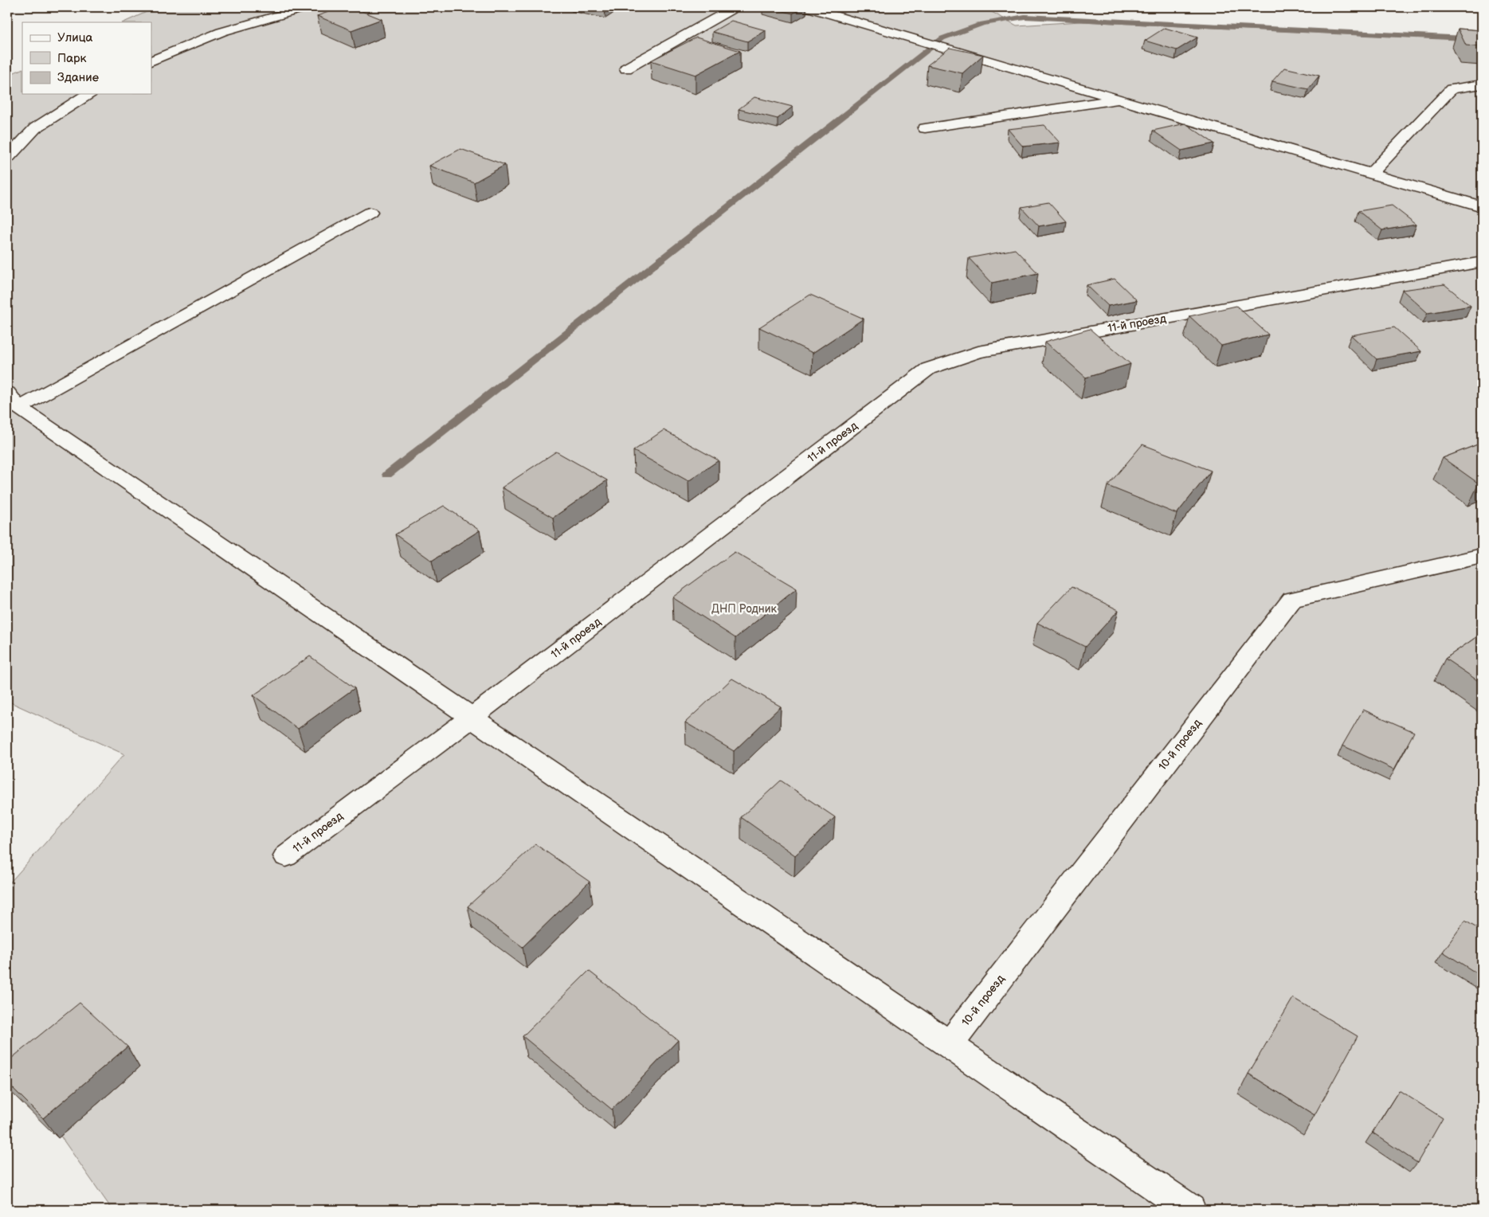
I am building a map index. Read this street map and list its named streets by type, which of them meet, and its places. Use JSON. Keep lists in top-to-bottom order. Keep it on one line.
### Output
{"streets":{"street":["11-й проезд","10-й проезд"]},"parks":["ДНП Родник"],"legend":["Улица","Парк","Здание"]}
